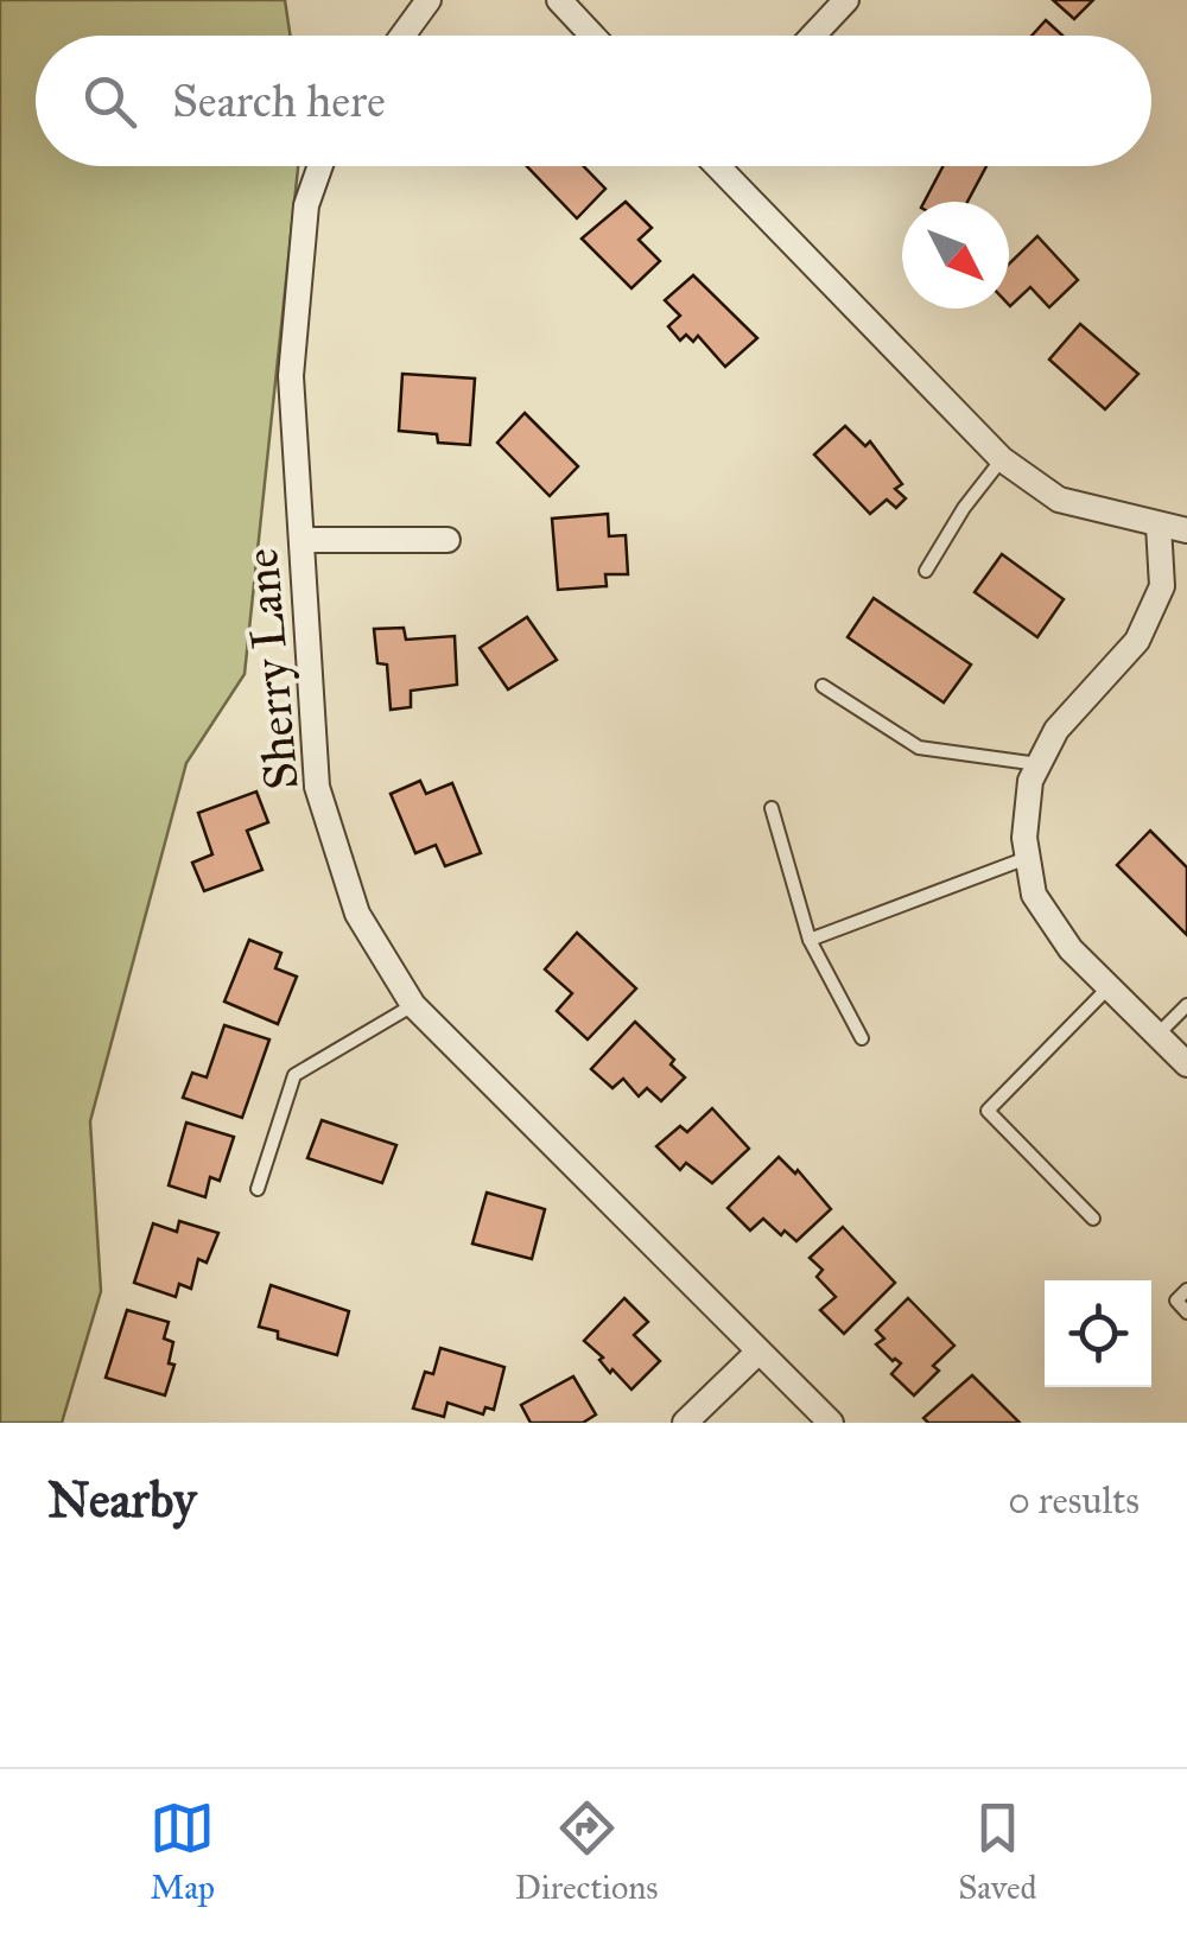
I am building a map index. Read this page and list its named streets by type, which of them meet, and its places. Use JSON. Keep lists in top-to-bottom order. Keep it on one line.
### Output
{"streets":{"street":["Sherry Lane"]},"north":"bottom right","page":{"search":"Search here","heading":["Nearby","0 results"],"nav":["Map","Directions","Saved"]}}
